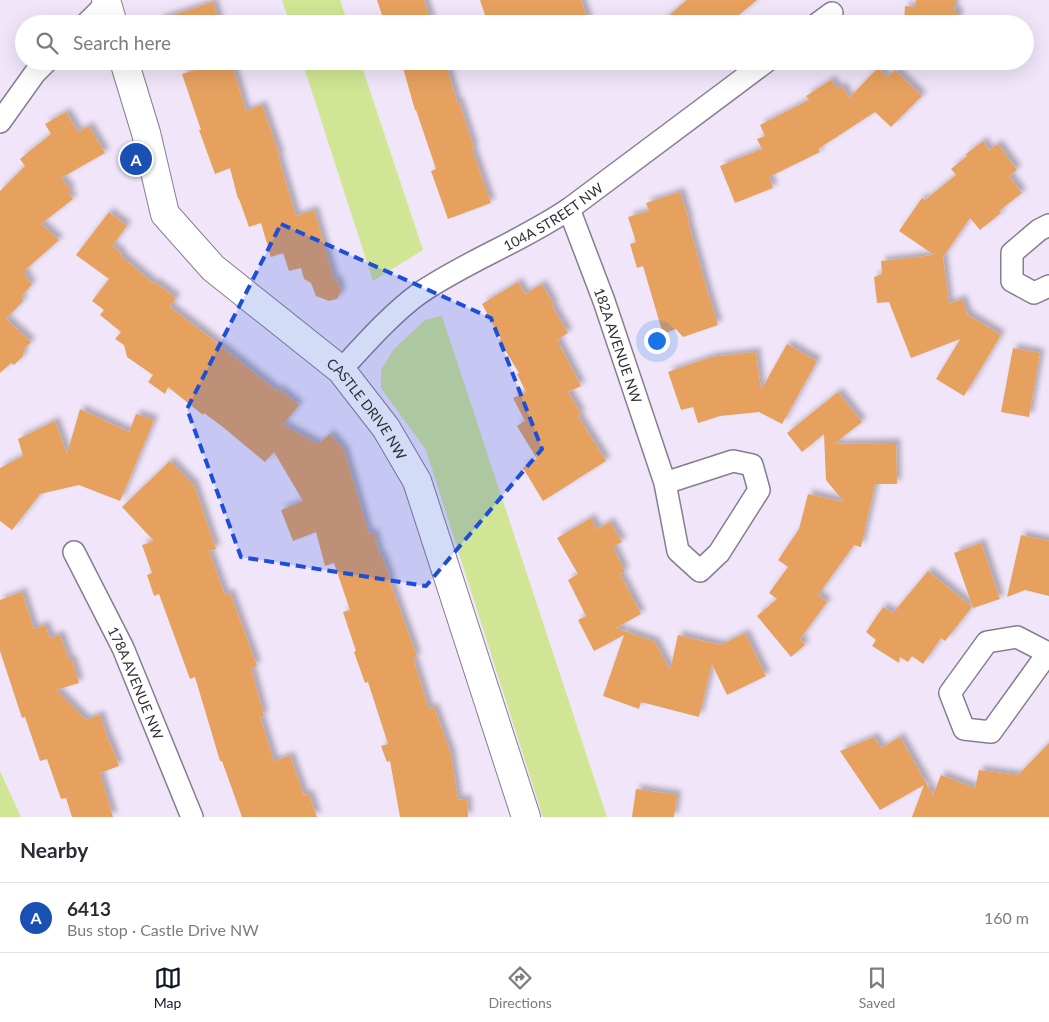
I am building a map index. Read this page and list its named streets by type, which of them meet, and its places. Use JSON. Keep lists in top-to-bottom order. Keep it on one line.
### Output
{"streets":{"street":["104A STREET NW","182A AVENUE NW","CASTLE DRIVE NW","178A AVENUE NW"]},"crossings":[["104A STREET NW","182A AVENUE NW"],["104A STREET NW","CASTLE DRIVE NW"]],"page":{"search":"Search here","pins":"A","heading":"Nearby","list":[{"mark":"A","name":"6413","note":"Bus stop · Castle Drive NW","value":"160 m"}],"nav":["Map","Directions","Saved"]}}
